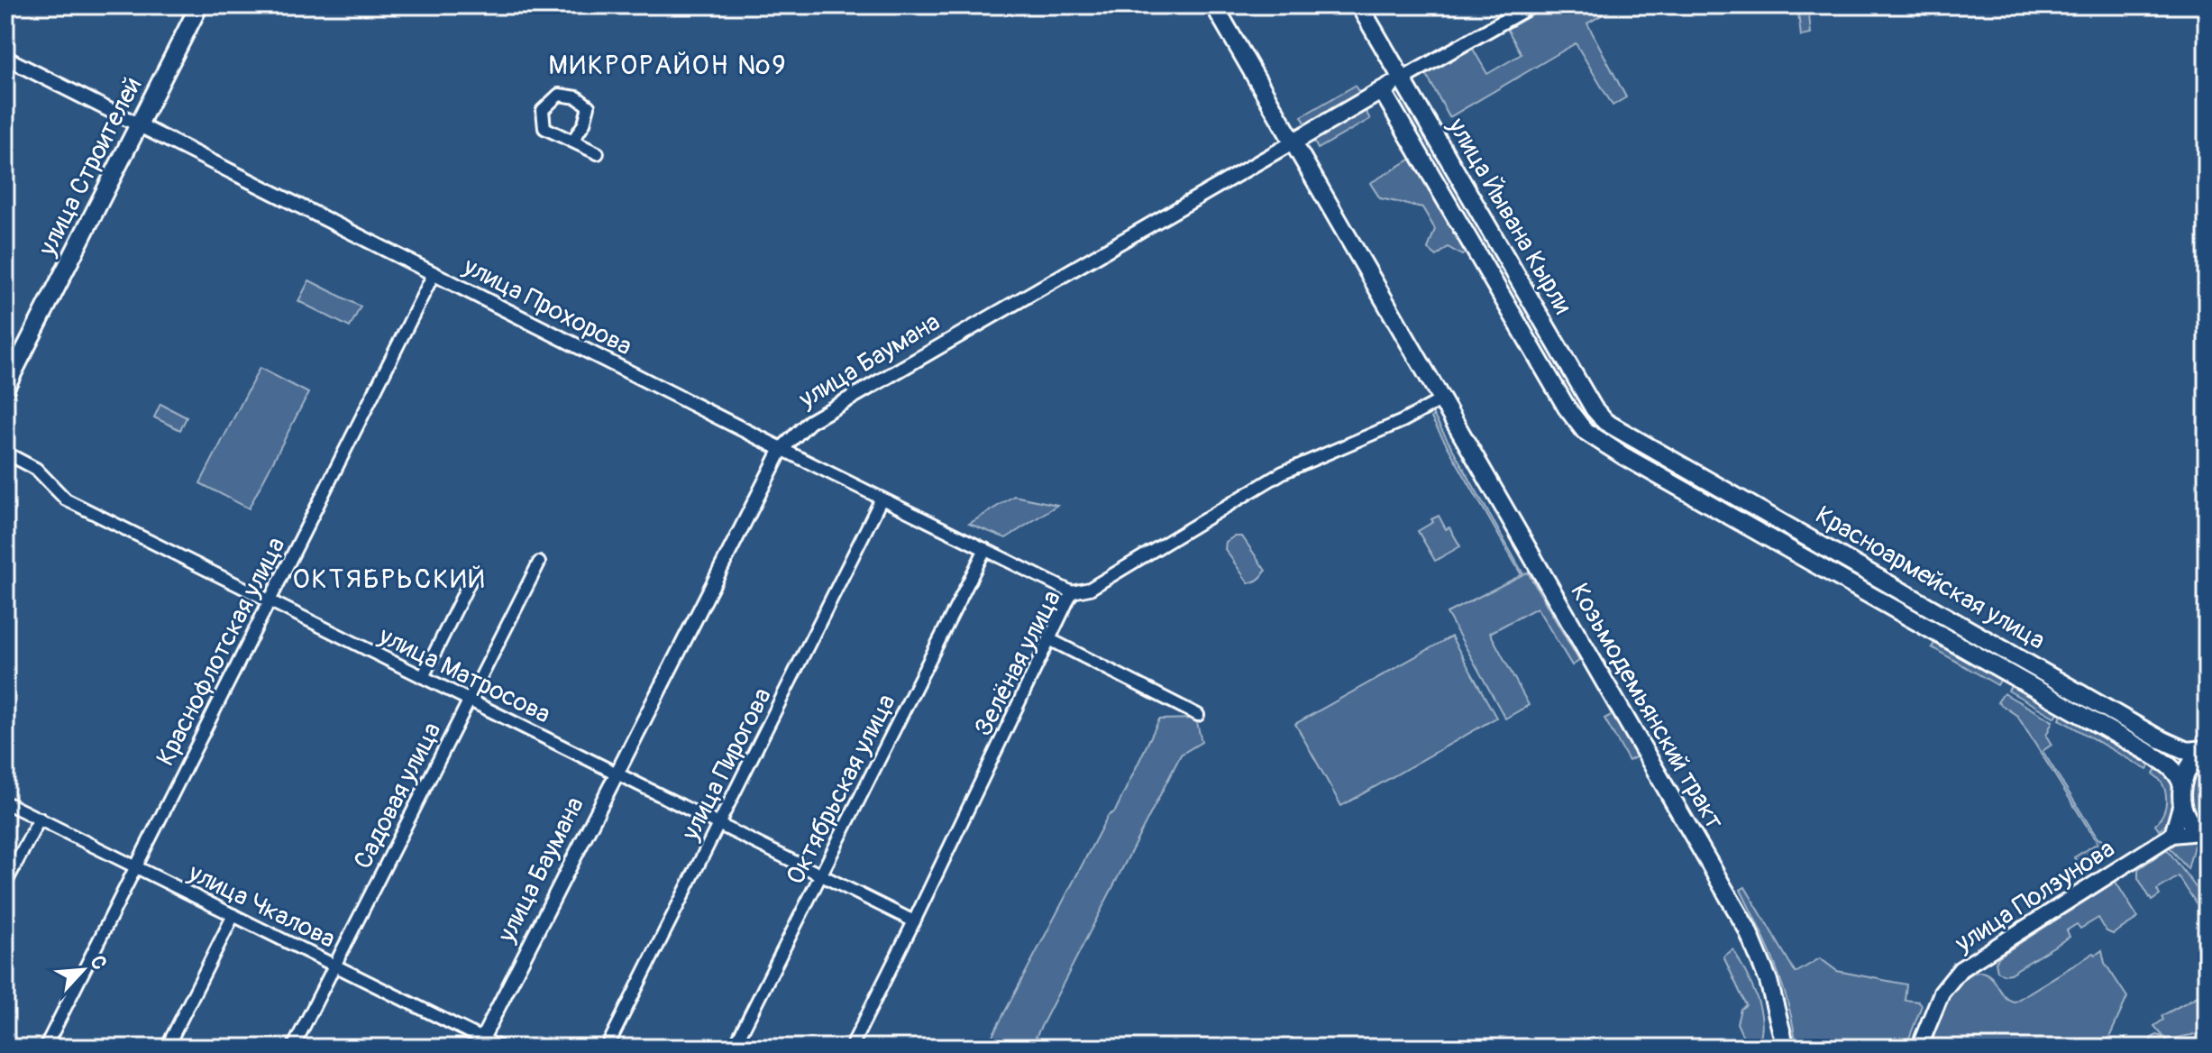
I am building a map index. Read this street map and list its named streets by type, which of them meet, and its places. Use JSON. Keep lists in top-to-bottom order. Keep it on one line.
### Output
{"streets":{"main road":["улица Строителей","улица Йывана Кырли","улица Баумана","Красноармейская улица","Козьмодемьянский тракт","улица Ползунова"],"street":["улица Прохорова","Краснофлотская улица","Зелёная улица","улица Матросова","улица Пирогова","Октябрьская улица","Садовая улица","улица Чкалова"]},"crossings":[["улица Строителей","улица Прохорова"],["улица Йывана Кырли","улица Баумана"],["улица Йывана Кырли","Красноармейская улица"],["улица Прохорова","улица Баумана"],["улица Прохорова","Краснофлотская улица"],["улица Прохорова","Зелёная улица"],["улица Прохорова","улица Пирогова"],["улица Прохорова","Октябрьская улица"],["улица Баумана","улица Матросова"],["улица Баумана","улица Чкалова"],["Краснофлотская улица","улица Матросова"],["Краснофлотская улица","улица Чкалова"],["Зелёная улица","улица Матросова"],["Зелёная улица","Козьмодемьянский тракт"],["улица Матросова","улица Пирогова"],["улица Матросова","Октябрьская улица"],["улица Матросова","Садовая улица"],["Садовая улица","улица Чкалова"]],"districts":["МИКРОРАЙОН №9","ОКТЯБРЬСКИЙ"],"north":"top right"}
